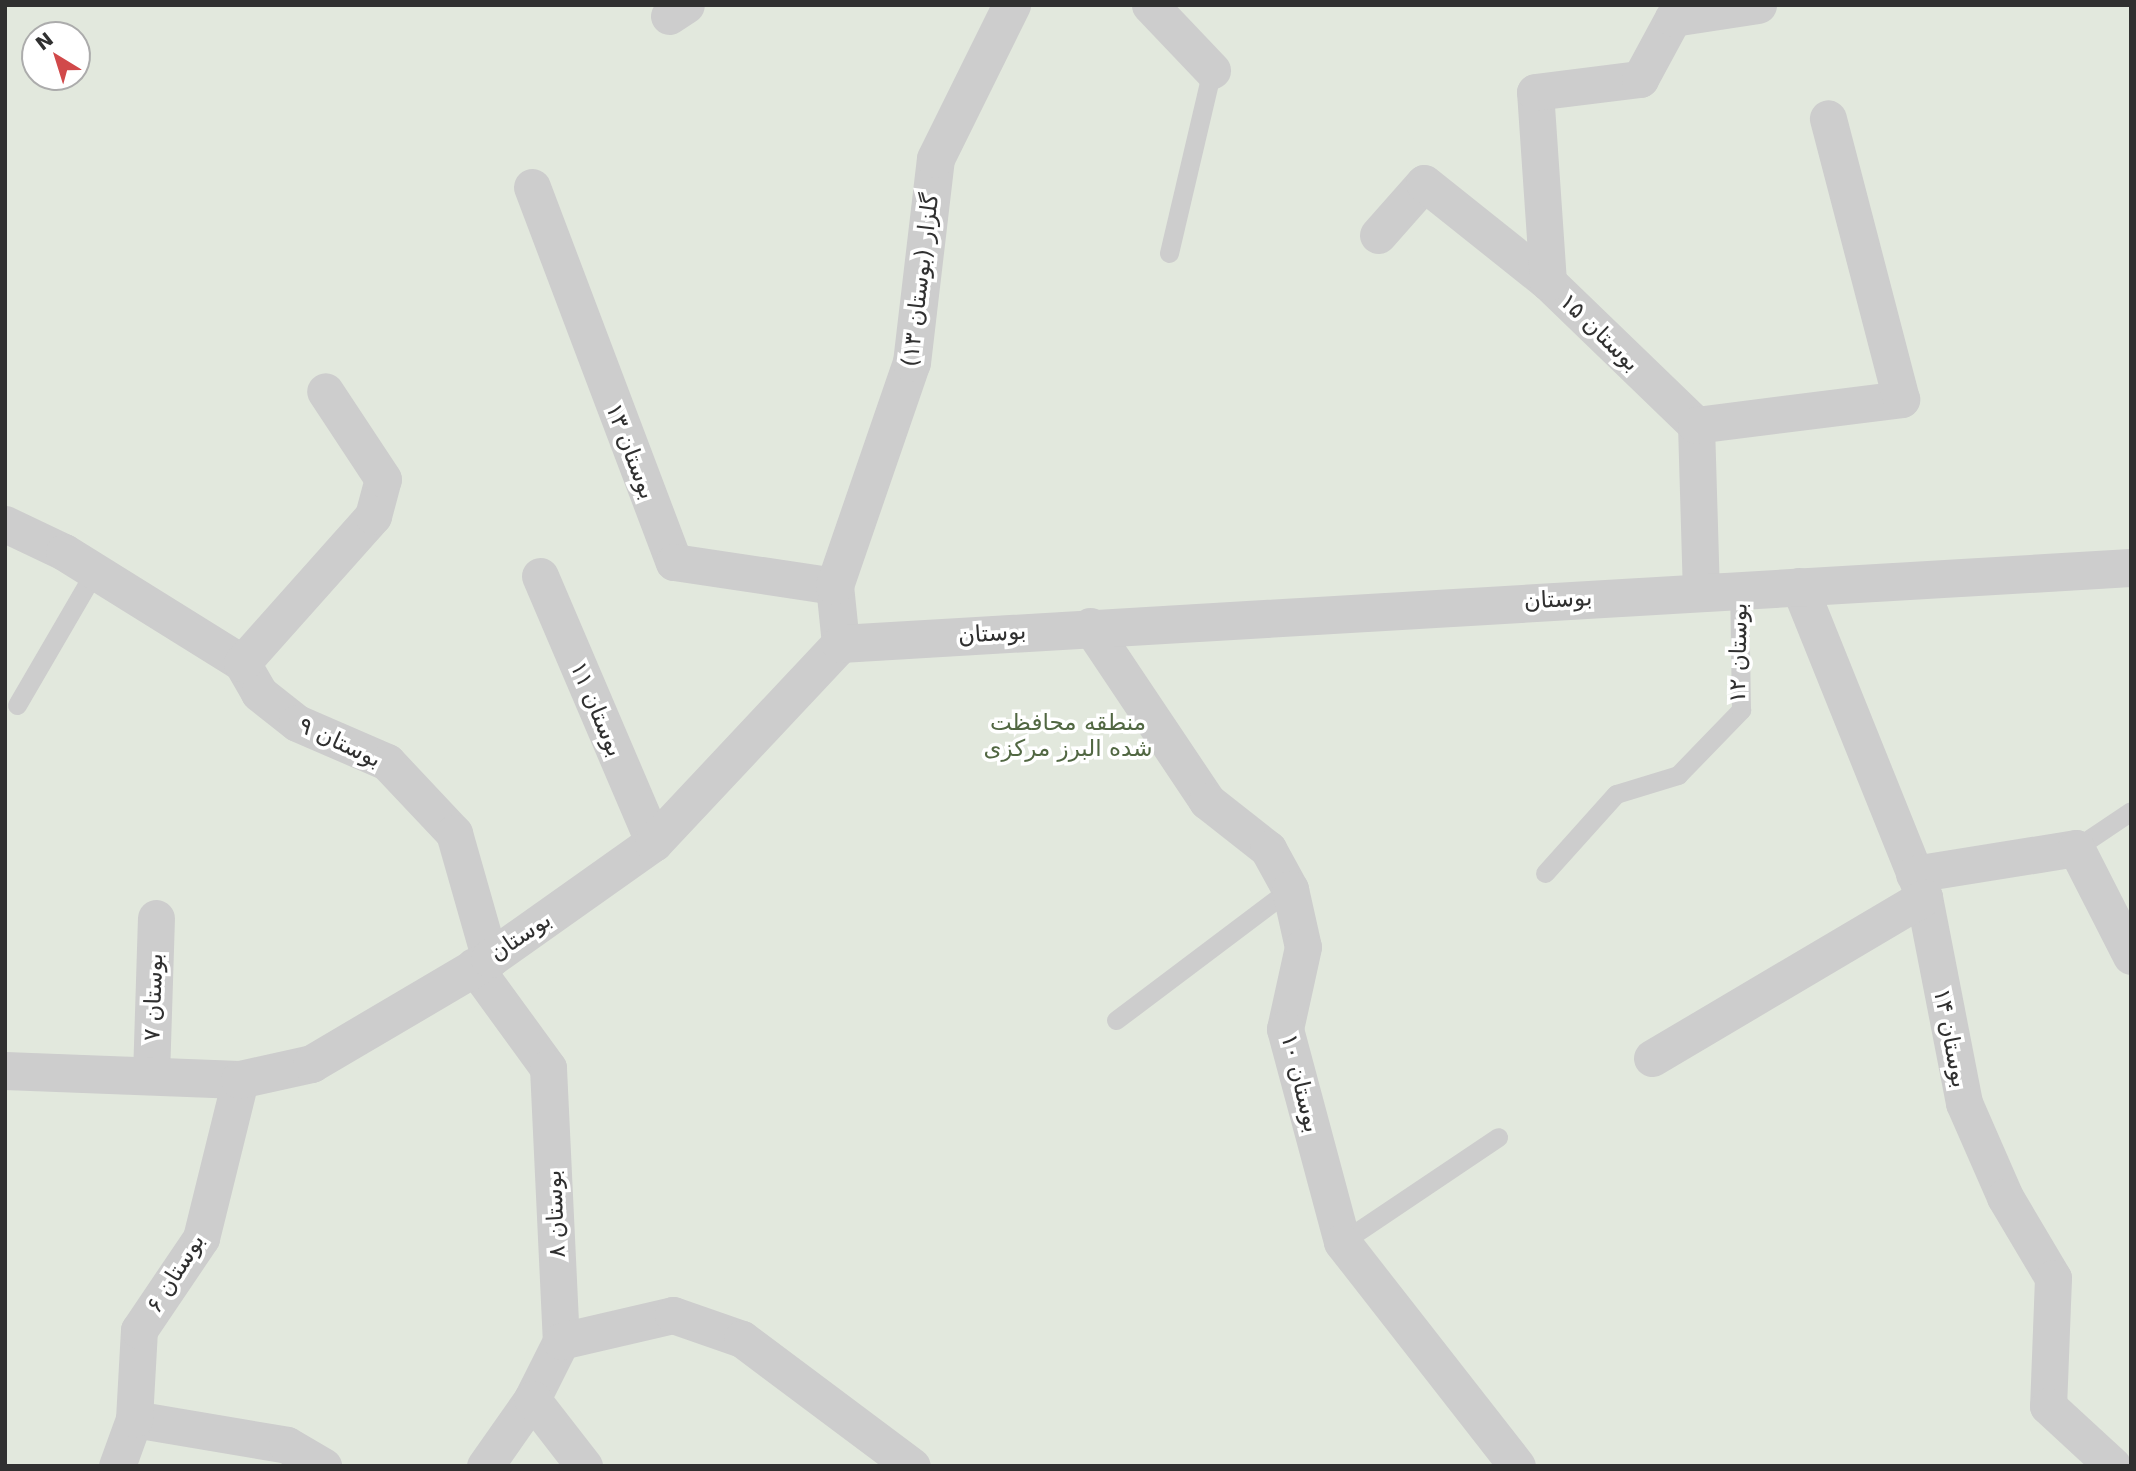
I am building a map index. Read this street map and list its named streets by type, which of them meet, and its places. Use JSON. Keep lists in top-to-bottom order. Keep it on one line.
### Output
{"streets":{"street":["گلزار (بوستان ۱۳)","بوستان ۱۵","بوستان ۱۳","بوستان","بوستان ۱۱","بوستان ۹","بوستان ۷","بوستان ۱۴","بوستان ۱۰","بوستان ۸","بوستان ۶"],"lane":["بوستان ۱۲"]},"crossings":[["گلزار (بوستان ۱۳)","بوستان ۱۳"],["گلزار (بوستان ۱۳)","بوستان"],["بوستان","بوستان ۱۲"],["بوستان","بوستان ۱۱"],["بوستان","بوستان ۹"],["بوستان","بوستان ۷"],["بوستان","بوستان ۱۴"],["بوستان","بوستان ۱۰"],["بوستان","بوستان ۸"],["بوستان","بوستان ۶"],["بوستان ۹","بوستان ۸"]],"parks":["منطقه محافظت شده البرز مرکزی"],"north":"top left"}
